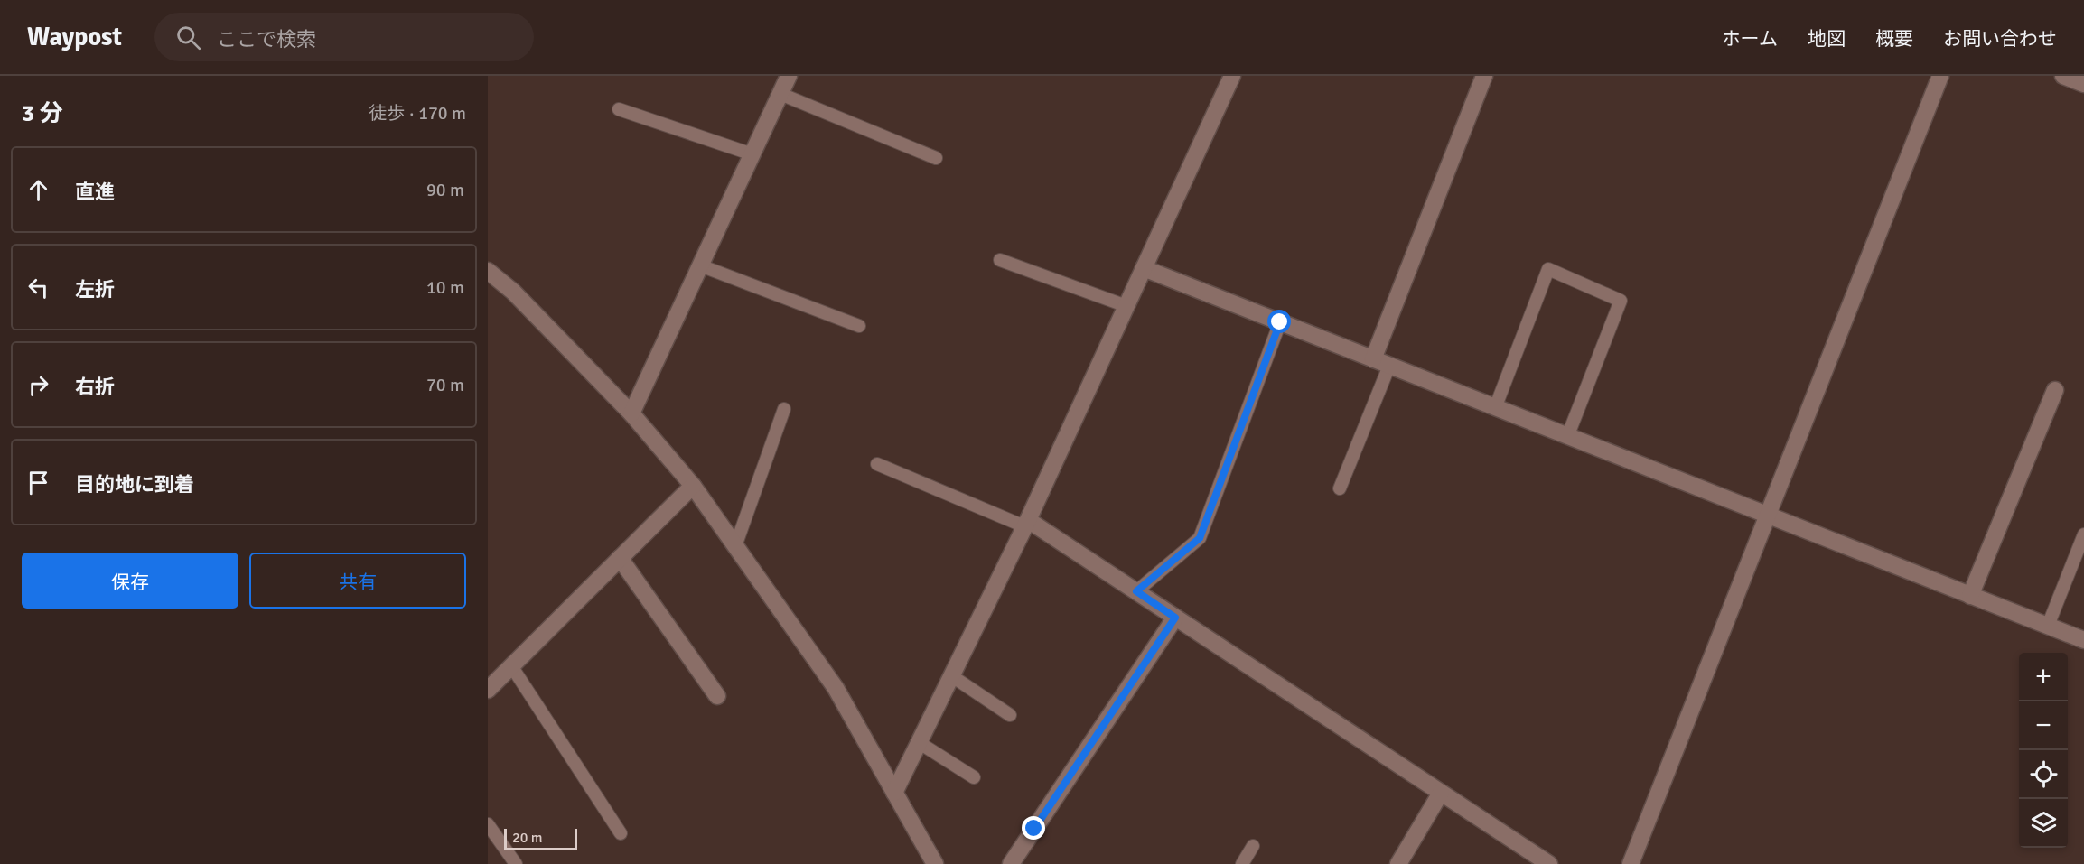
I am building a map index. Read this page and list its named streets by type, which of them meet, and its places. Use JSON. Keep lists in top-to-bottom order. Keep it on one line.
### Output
{"scale_bar":"20 m","page":{"header":"Waypost","search":"ここで検索","nav":["ホーム","地図","概要","お問い合わせ"],"heading":["3 分","徒歩 · 170 m"],"list":[["直進","90 m"],["左折","10 m"],["右折","70 m"],"目的地に到着"],"buttons":["保存","共有"],"map_buttons":["+","−"],"scale":"20 m"}}
